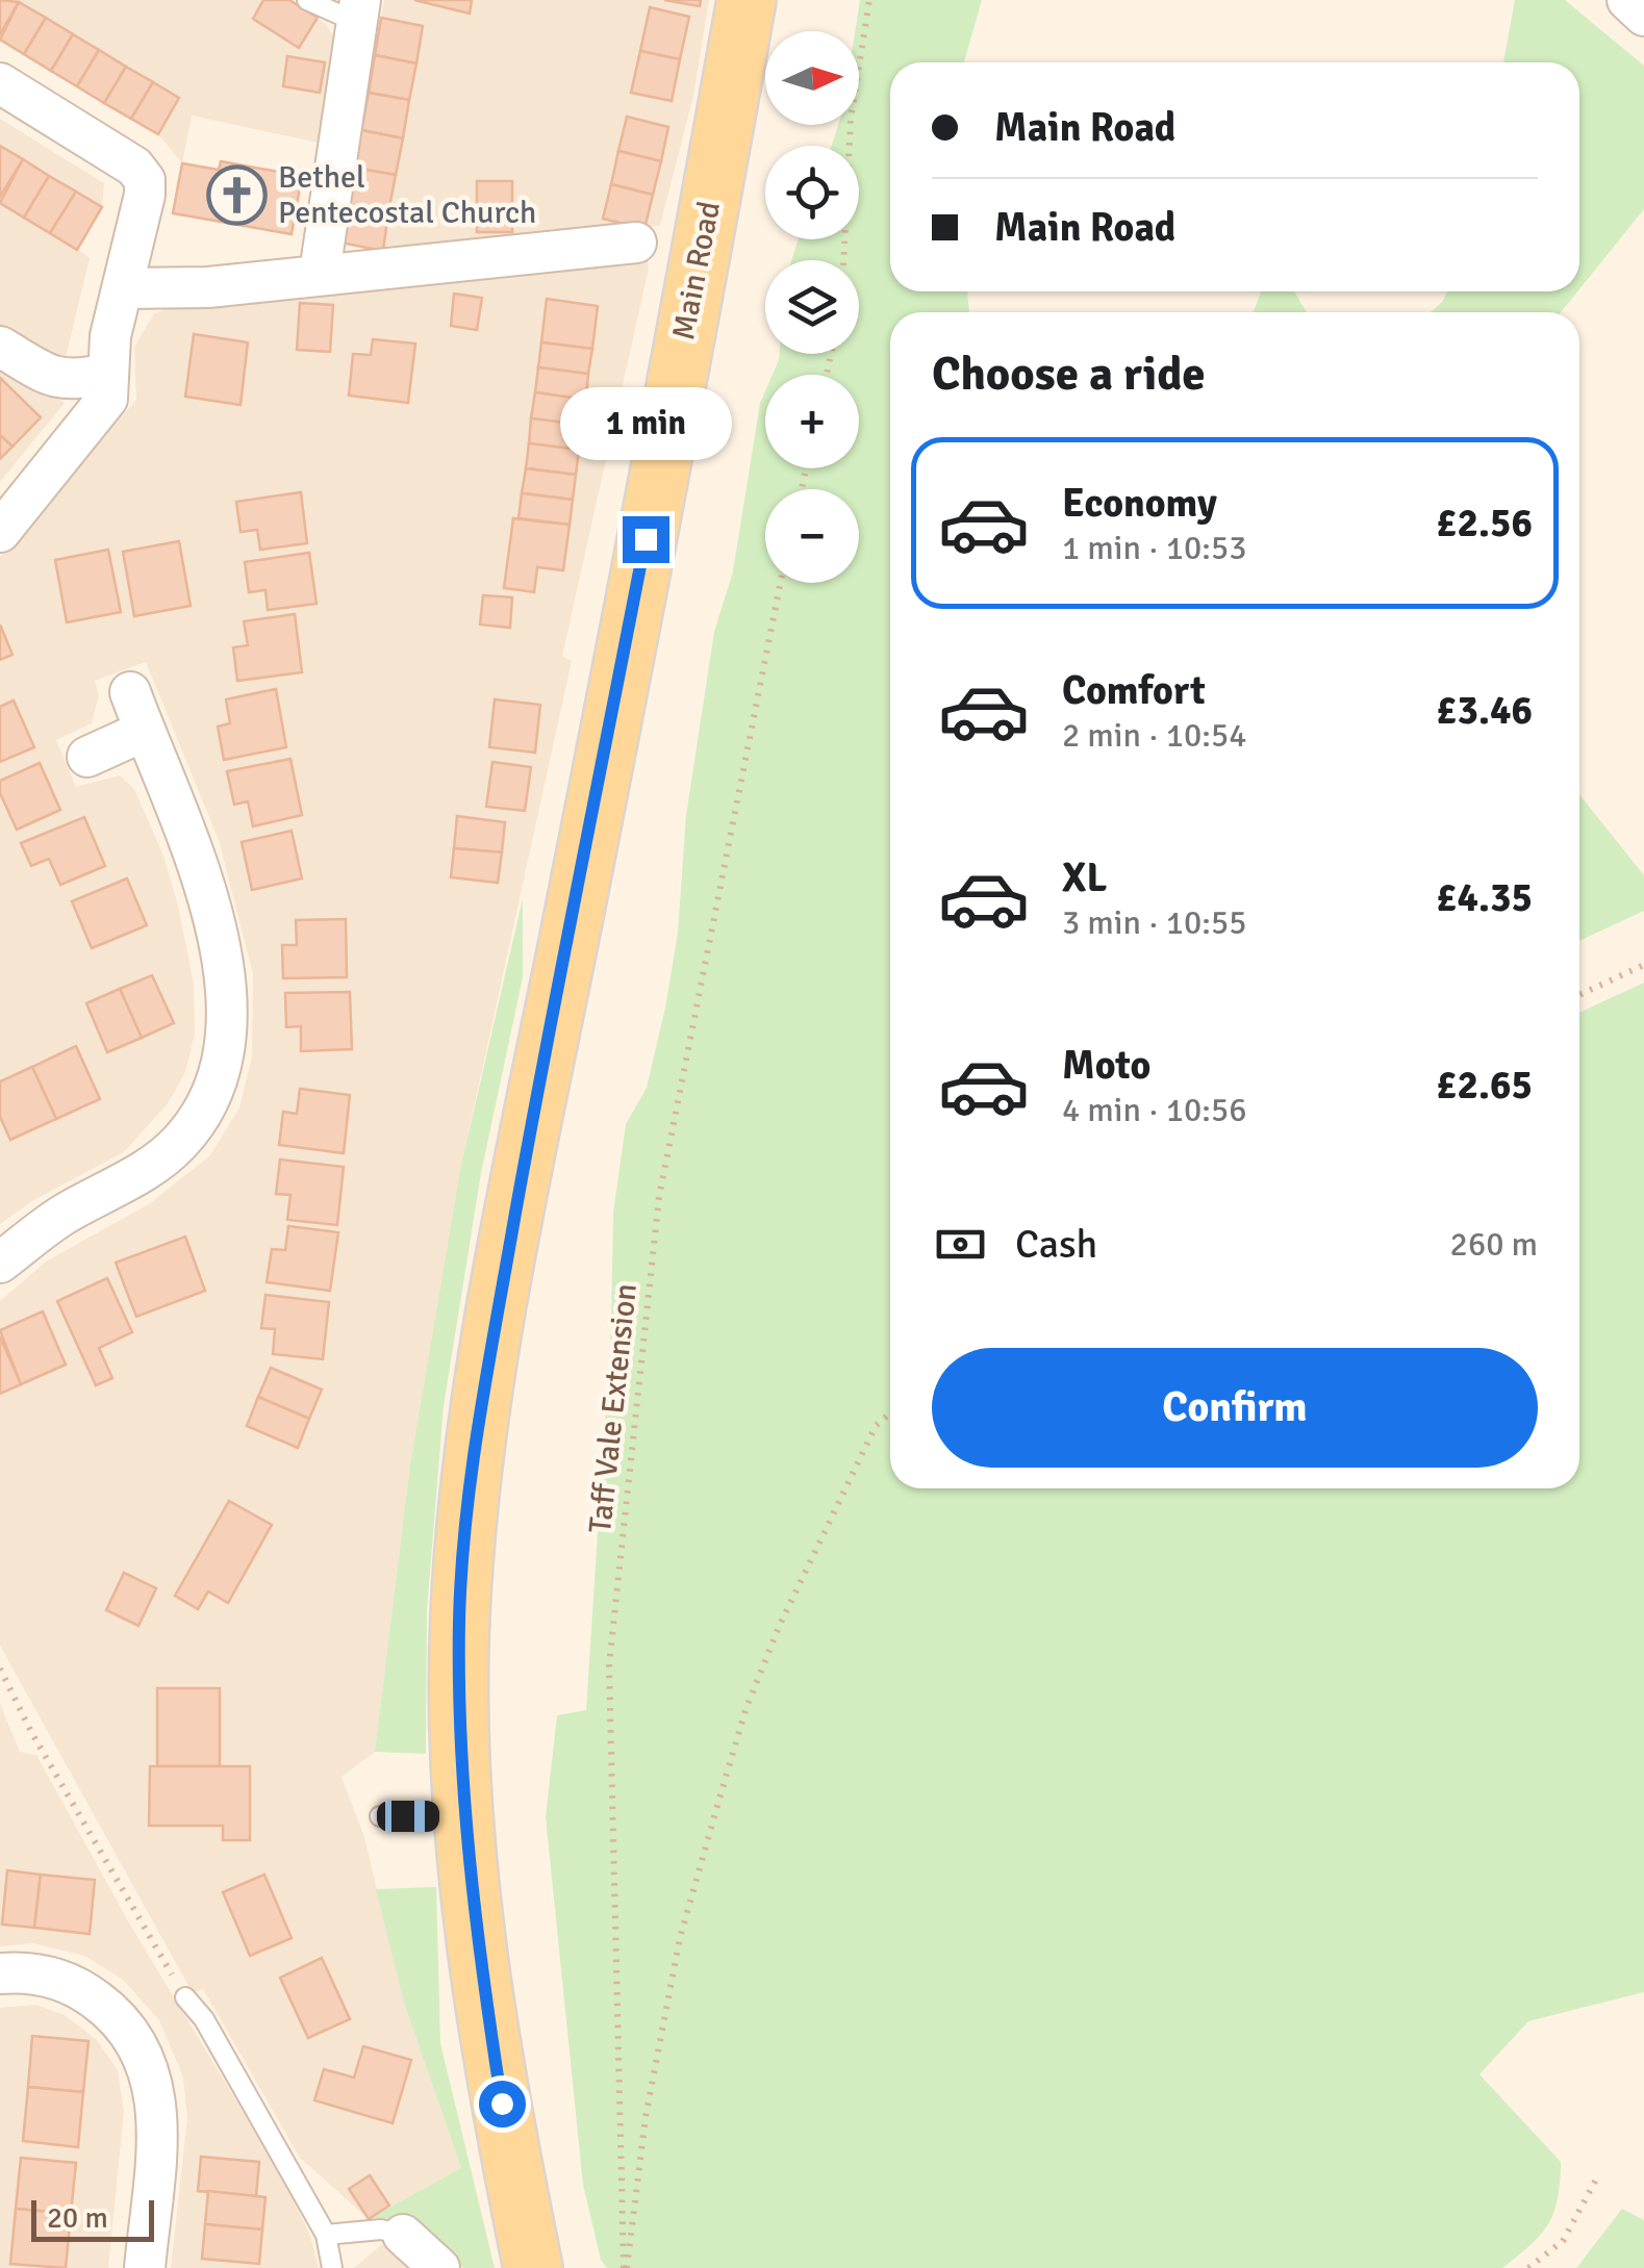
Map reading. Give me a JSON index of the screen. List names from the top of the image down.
{
  "streets": {
    "main road": ["Main Road"],
    "path": ["Taff Vale Extension"]
  },
  "places": {
    "church": ["Bethel Pentecostal Church"]
  },
  "scale_bar": "20 m",
  "north": "right",
  "page": {
    "map_buttons": ["+", "−"],
    "banner": ["Main Road", "Main Road"],
    "heading": "Choose a ride",
    "bubble": "1 min",
    "list": [
      {
        "name": "Economy",
        "note": "1 min · 10:53",
        "value": "£2.56"
      },
      {
        "name": "Comfort",
        "note": "2 min · 10:54",
        "value": "£3.46"
      },
      {
        "name": "XL",
        "note": "3 min · 10:55",
        "value": "£4.35"
      },
      {
        "name": "Moto",
        "note": "4 min · 10:56",
        "value": "£2.65"
      }
    ],
    "pay": ["Cash", "260 m"],
    "buttons": "Confirm",
    "scale": "20 m"
  }
}
